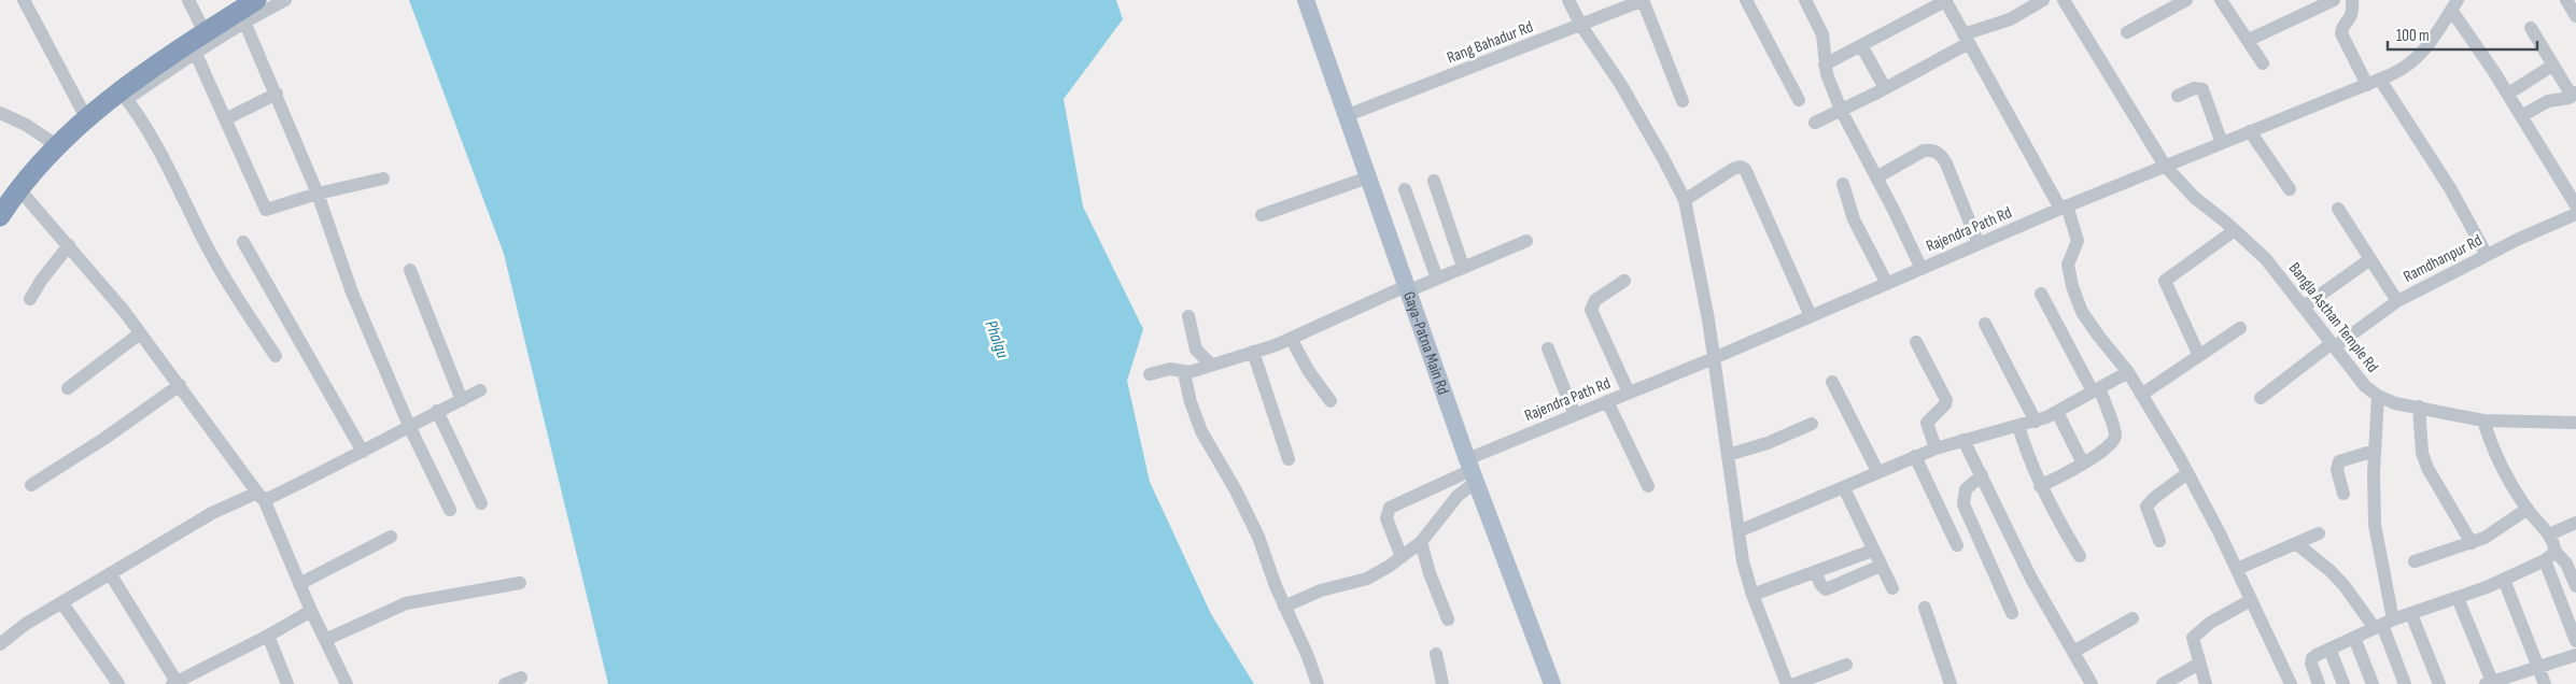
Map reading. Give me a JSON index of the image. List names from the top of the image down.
{
  "streets": {
    "main road": ["Gaya-Patna Main Rd"],
    "street": [
      "Rang Bahadur Rd",
      "Rajendra Path Rd",
      "Ramdhanpur Rd",
      "Bangla Asthan Temple Rd"
    ]
  },
  "crossings": [
    ["Rang Bahadur Rd", "Gaya-Patna Main Rd"],
    ["Rajendra Path Rd", "Bangla Asthan Temple Rd"],
    ["Rajendra Path Rd", "Gaya-Patna Main Rd"],
    ["Ramdhanpur Rd", "Bangla Asthan Temple Rd"]
  ],
  "water": ["Phalgu"],
  "scale_bar": "100 m"
}
